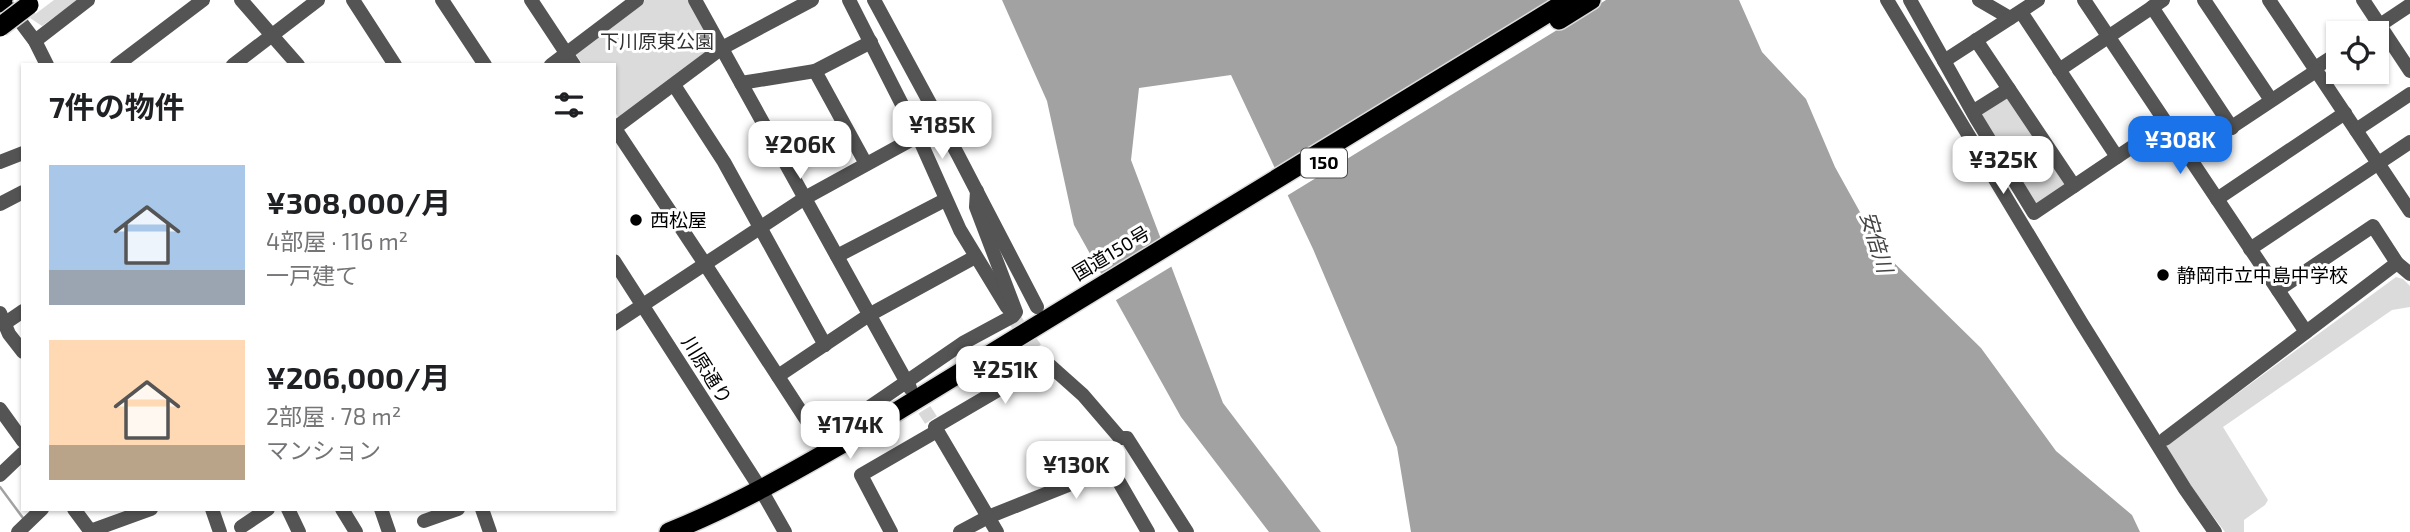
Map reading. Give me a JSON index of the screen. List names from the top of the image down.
{
  "streets": {
    "highway": ["150", "国道150号"],
    "street": ["川原通り"]
  },
  "crossings": [
    ["国道150号", "川原通り"]
  ],
  "water": ["安倍川"],
  "parks": ["下川原東公園"],
  "places": ["西松屋", "静岡市立中島中学校"],
  "page": {
    "heading": "7件の物件",
    "price": [
      "¥185K",
      "¥308K",
      "¥206K",
      "¥325K",
      "¥251K",
      "¥174K",
      "¥130K"
    ],
    "list": [
      {
        "name": "¥308,000/月",
        "note": "4部屋 · 116 m² · 一戸建て"
      },
      {
        "name": "¥206,000/月",
        "note": "2部屋 · 78 m² · マンション"
      }
    ]
  }
}
